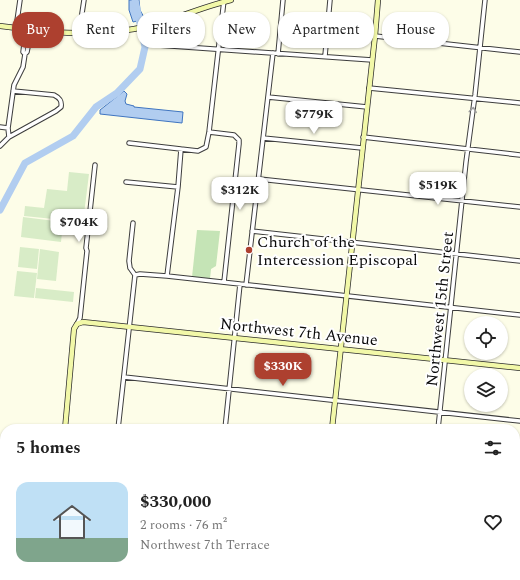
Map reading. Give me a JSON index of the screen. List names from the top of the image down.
{
  "streets": {
    "street": ["Northwest 15th Street", "Northwest 7th Avenue"]
  },
  "crossings": [
    ["Northwest 15th Street", "Northwest 7th Avenue"]
  ],
  "places": ["Church of the Intercession Episcopal"],
  "page": {
    "chip": [
      "Buy",
      "Rent",
      "Filters",
      "New",
      "Apartment",
      "House"
    ],
    "price": [
      "$779K",
      "$519K",
      "$312K",
      "$704K",
      "$330K"
    ],
    "heading": "5 homes",
    "list": [
      {
        "name": "$330,000",
        "note": "2 rooms · 76 m² · Northwest 7th Terrace"
      }
    ]
  }
}
